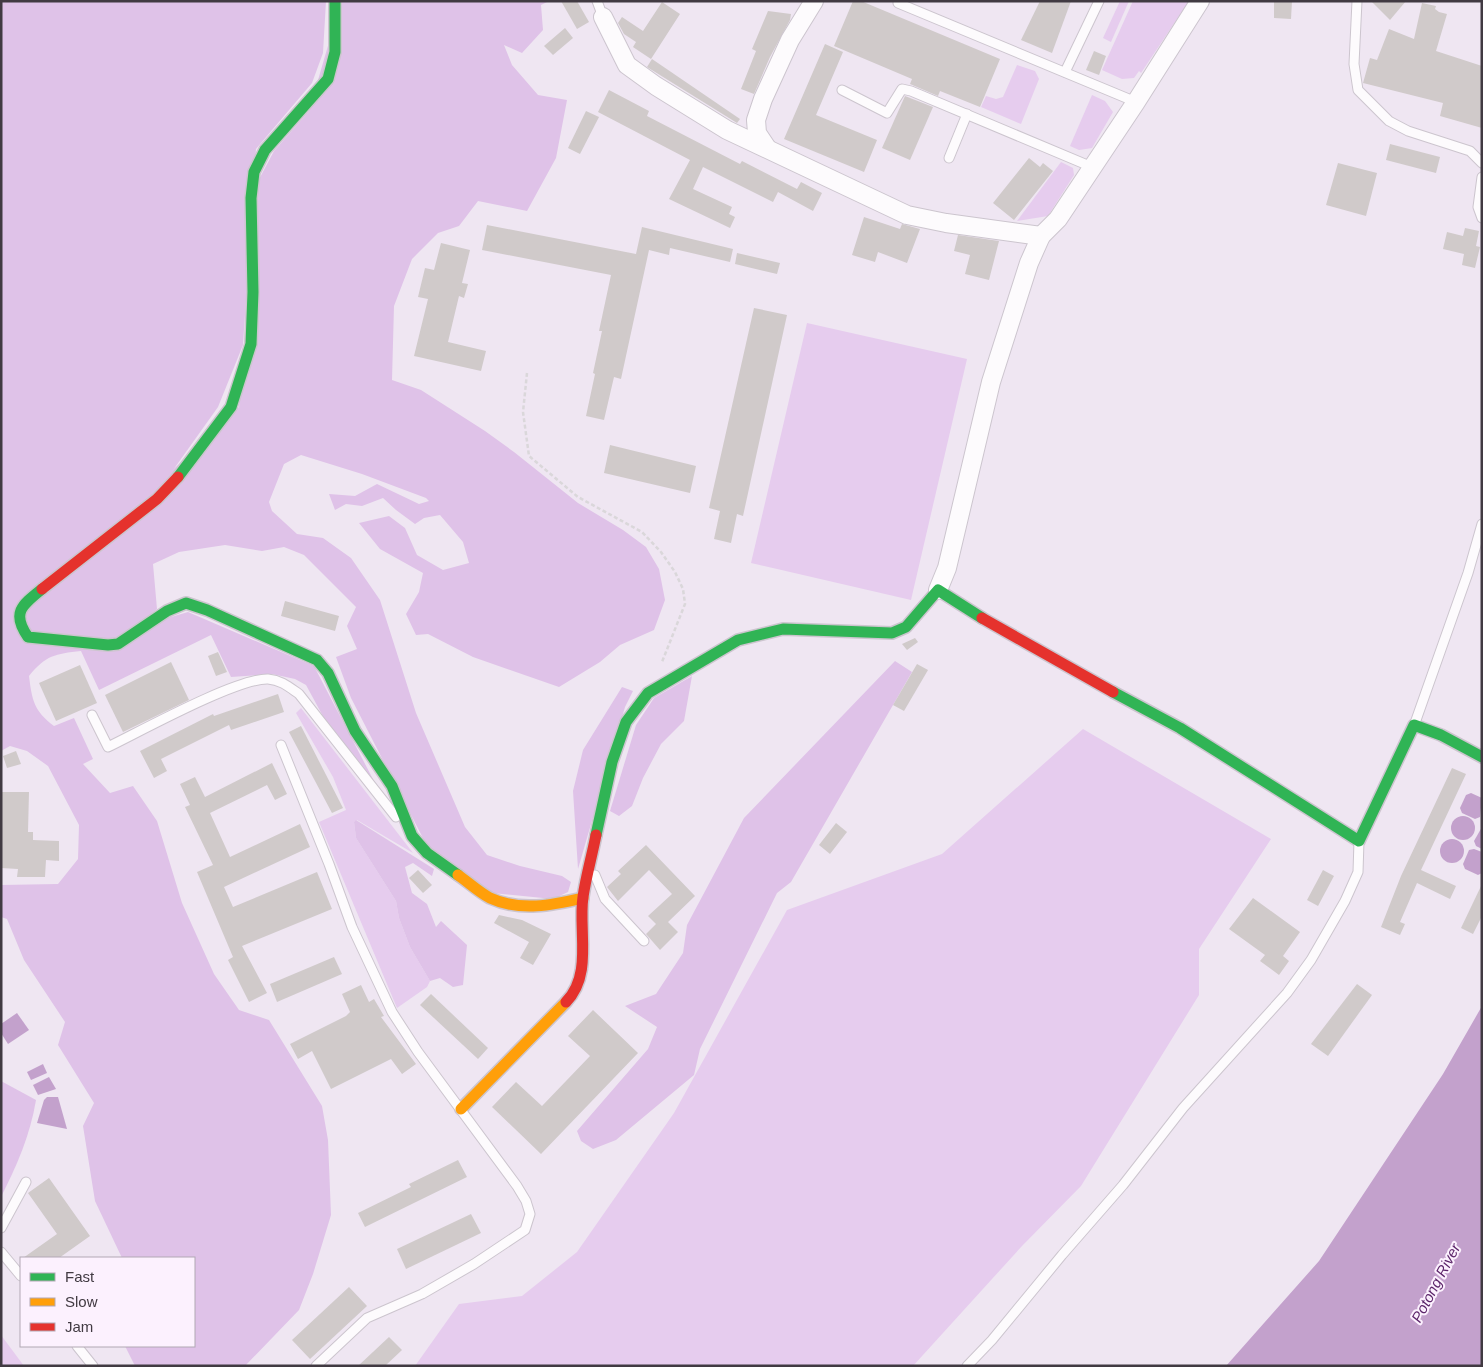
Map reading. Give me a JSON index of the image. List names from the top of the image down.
{
  "water": ["Potong River"],
  "legend": ["Fast", "Slow", "Jam"]
}
